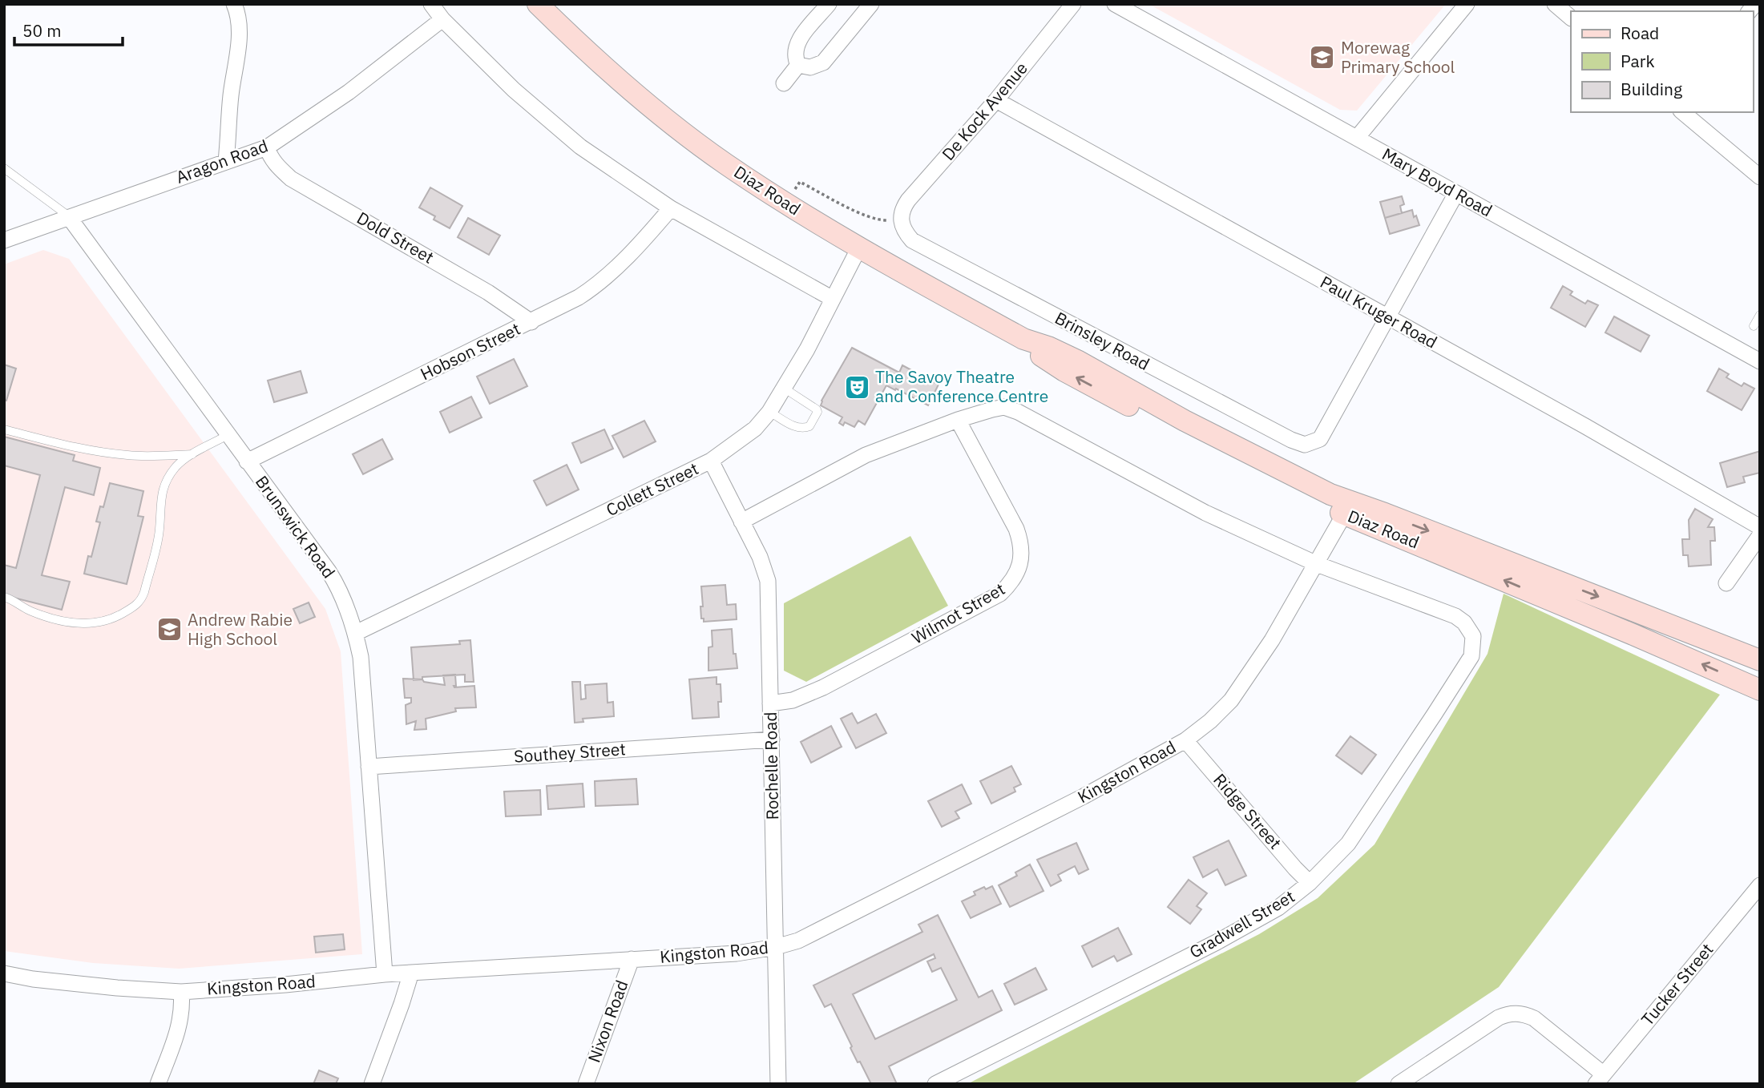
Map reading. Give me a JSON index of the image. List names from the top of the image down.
{
  "streets": {
    "street": [
      "De Kock Avenue",
      "Aragon Road",
      "Mary Boyd Road",
      "Diaz Road",
      "Dold Street",
      "Paul Kruger Road",
      "Brinsley Road",
      "Hobson Street",
      "Collett Street",
      "Brunswick Road",
      "Wilmot Street",
      "Southey Street",
      "Rochelle Road",
      "Kingston Road",
      "Ridge Street",
      "Gradwell Street",
      "Tucker Street",
      "Nixon Road"
    ]
  },
  "crossings": [
    ["De Kock Avenue", "Paul Kruger Road"],
    ["De Kock Avenue", "Brinsley Road"],
    ["Aragon Road", "Dold Street"],
    ["Aragon Road", "Brunswick Road"],
    ["Diaz Road", "Collett Street"],
    ["Diaz Road", "Kingston Road"],
    ["Dold Street", "Hobson Street"],
    ["Paul Kruger Road", "Brinsley Road"],
    ["Hobson Street", "Brunswick Road"],
    ["Collett Street", "Brunswick Road"],
    ["Collett Street", "Rochelle Road"],
    ["Brunswick Road", "Southey Street"],
    ["Brunswick Road", "Kingston Road"],
    ["Wilmot Street", "Rochelle Road"],
    ["Southey Street", "Rochelle Road"],
    ["Rochelle Road", "Kingston Road"],
    ["Kingston Road", "Ridge Street"],
    ["Kingston Road", "Gradwell Street"],
    ["Kingston Road", "Nixon Road"],
    ["Ridge Street", "Gradwell Street"]
  ],
  "places": {
    "school or university": ["Morewag Primary School", "Andrew Rabie High School"],
    "theatre": ["The Savoy Theatre and Conference Centre"]
  },
  "legend": ["Road", "Park", "Building"],
  "scale_bar": "50 m"
}
